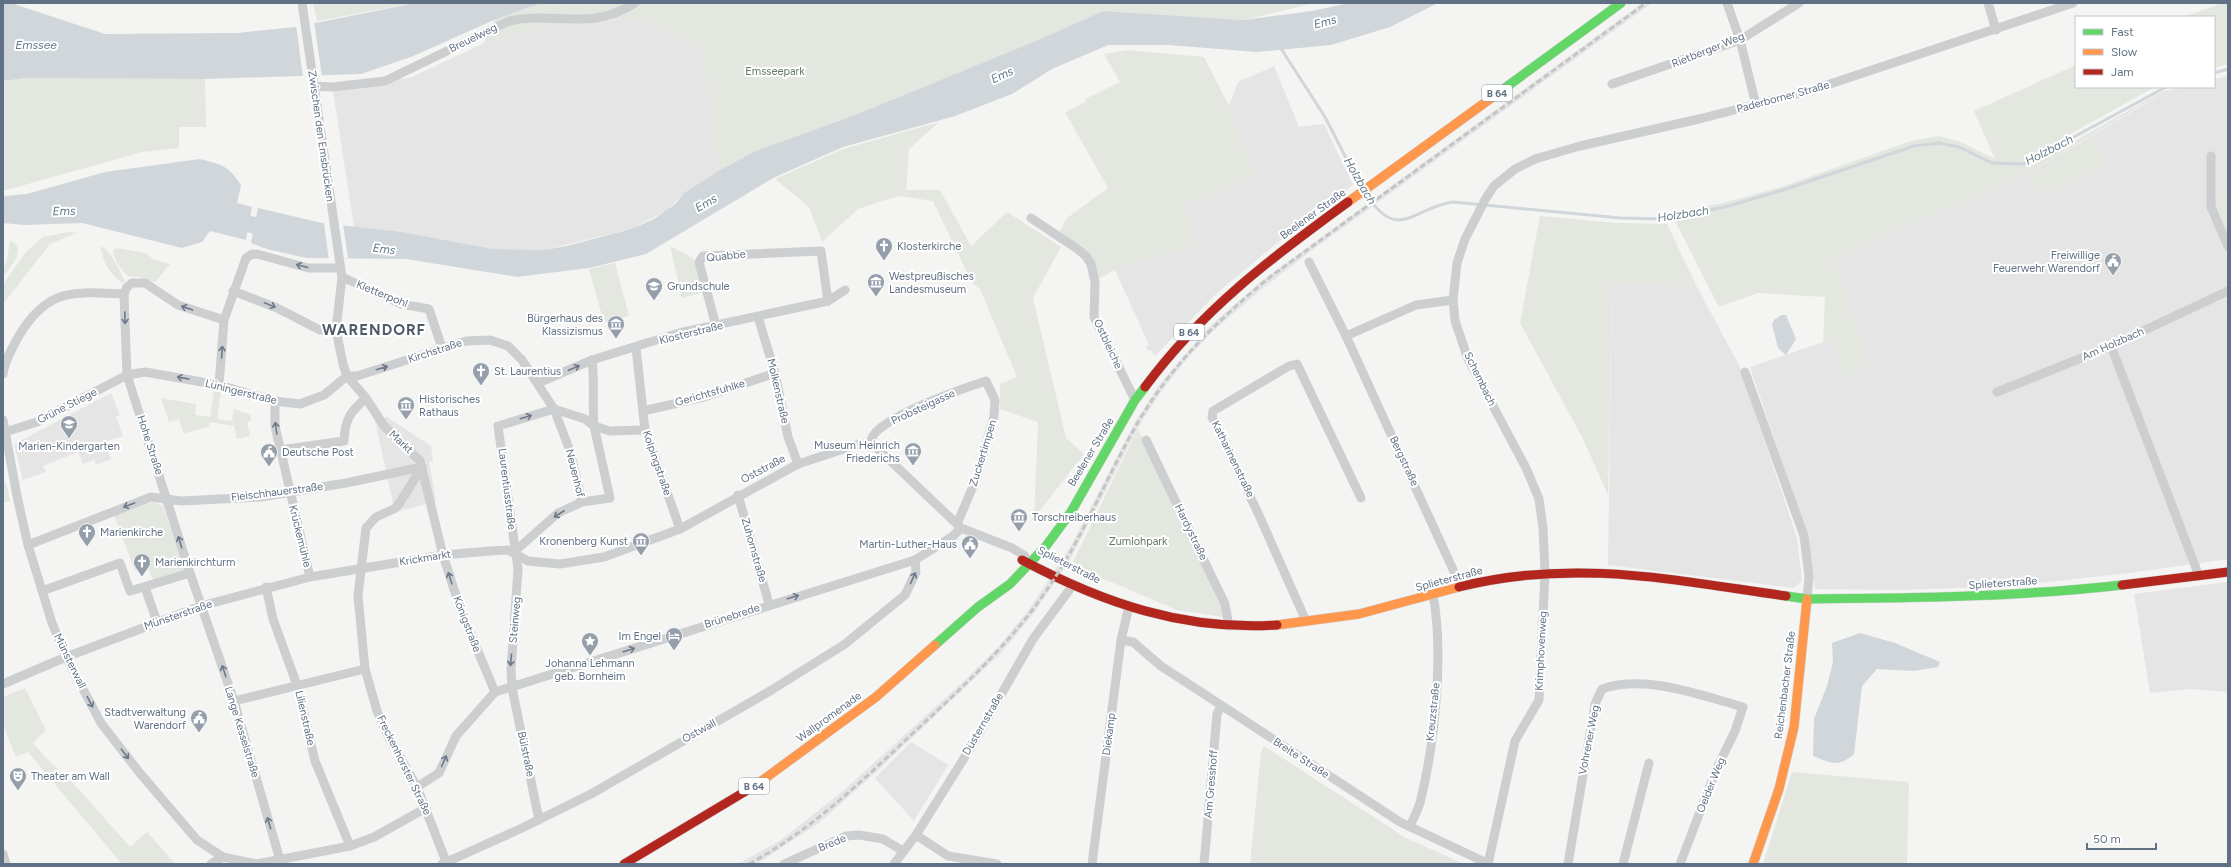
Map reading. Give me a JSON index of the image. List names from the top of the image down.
{
  "streets": {
    "street": [
      "Breuelweg",
      "Rietberger Weg",
      "B 64",
      "Paderborner Straße",
      "Zwischen den Emsbrücken",
      "Beelener Straße",
      "Quabbe",
      "Kletterpohl",
      "Klosterstraße",
      "Ostbleiche",
      "Am Holzbach",
      "Kirchstraße",
      "Schembach",
      "Molkenstraße",
      "Lüningerstraße",
      "Gerichtsfuhlke",
      "Grüne Stiege",
      "Probsteigasse",
      "Markt",
      "Hohe Straße",
      "Zuckertimpen",
      "Katharinenstraße",
      "Bergstraße",
      "Kolpingstraße",
      "Oststraße",
      "Neuenhof",
      "Laurentiusstraße",
      "Fleischhauerstraße",
      "Hardystraße",
      "Krückemühle",
      "Zuhornstraße",
      "Krickmarkt",
      "Splieterstraße",
      "Münsterstraße",
      "Brünebrede",
      "Steinweg",
      "Königstraße",
      "Krimphovenweg",
      "Münsterwall",
      "Reichenbacher Straße",
      "Kreuzstraße",
      "Wallpromenade",
      "Lilienstraße",
      "Düsternstraße",
      "Ostwall",
      "Lange Kesselstraße",
      "Diekamp",
      "Vohrener Weg",
      "Bülstraße",
      "Breite Straße",
      "Freckenhorster Straße",
      "Am Gresshoff",
      "Oelder Weg",
      "Brede"
    ]
  },
  "crossings": [
    ["Breuelweg", "Zwischen den Emsbrücken"],
    ["Paderborner Straße", "Schembach"],
    ["Zwischen den Emsbrücken", "Kletterpohl"],
    ["Zwischen den Emsbrücken", "Kirchstraße"],
    ["Zwischen den Emsbrücken", "Lüningerstraße"],
    ["Zwischen den Emsbrücken", "Markt"],
    ["Beelener Straße", "Ostbleiche"],
    ["Beelener Straße", "Splieterstraße"],
    ["Beelener Straße", "Wallpromenade"],
    ["Quabbe", "Klosterstraße"],
    ["Kletterpohl", "Kirchstraße"],
    ["Klosterstraße", "Kirchstraße"],
    ["Klosterstraße", "Molkenstraße"],
    ["Klosterstraße", "Kolpingstraße"],
    ["Kirchstraße", "Lüningerstraße"],
    ["Kirchstraße", "Markt"],
    ["Kirchstraße", "Neuenhof"],
    ["Kirchstraße", "Laurentiusstraße"],
    ["Schembach", "Splieterstraße"],
    ["Schembach", "Krimphovenweg"],
    ["Molkenstraße", "Gerichtsfuhlke"],
    ["Molkenstraße", "Oststraße"],
    ["Lüningerstraße", "Grüne Stiege"],
    ["Lüningerstraße", "Markt"],
    ["Lüningerstraße", "Hohe Straße"],
    ["Lüningerstraße", "Krückemühle"],
    ["Gerichtsfuhlke", "Kolpingstraße"],
    ["Grüne Stiege", "Hohe Straße"],
    ["Grüne Stiege", "Münsterwall"],
    ["Probsteigasse", "Zuckertimpen"],
    ["Probsteigasse", "Oststraße"],
    ["Markt", "Fleischhauerstraße"],
    ["Markt", "Königstraße"],
    ["Markt", "Freckenhorster Straße"],
    ["Hohe Straße", "Fleischhauerstraße"],
    ["Hohe Straße", "Münsterstraße"],
    ["Hohe Straße", "Lange Kesselstraße"],
    ["Zuckertimpen", "Brünebrede"],
    ["Katharinenstraße", "Splieterstraße"],
    ["Bergstraße", "Splieterstraße"],
    ["Kolpingstraße", "Oststraße"],
    ["Oststraße", "Neuenhof"],
    ["Oststraße", "Laurentiusstraße"],
    ["Oststraße", "Zuhornstraße"],
    ["Oststraße", "Krickmarkt"],
    ["Oststraße", "Steinweg"],
    ["Neuenhof", "Laurentiusstraße"],
    ["Neuenhof", "Krickmarkt"],
    ["Neuenhof", "Steinweg"],
    ["Laurentiusstraße", "Krickmarkt"],
    ["Laurentiusstraße", "Steinweg"],
    ["Fleischhauerstraße", "Krückemühle"],
    ["Fleischhauerstraße", "Münsterwall"],
    ["Hardystraße", "Splieterstraße"],
    ["Krückemühle", "Münsterstraße"],
    ["Zuhornstraße", "Brünebrede"],
    ["Krickmarkt", "Münsterstraße"],
    ["Krickmarkt", "Steinweg"],
    ["Krickmarkt", "Königstraße"],
    ["Krickmarkt", "Freckenhorster Straße"],
    ["Splieterstraße", "Krimphovenweg"],
    ["Splieterstraße", "Reichenbacher Straße"],
    ["Splieterstraße", "Kreuzstraße"],
    ["Splieterstraße", "Wallpromenade"],
    ["Splieterstraße", "Düsternstraße"],
    ["Splieterstraße", "Diekamp"],
    ["Münsterstraße", "Münsterwall"],
    ["Münsterstraße", "Lilienstraße"],
    ["Münsterstraße", "Lange Kesselstraße"],
    ["Münsterstraße", "Freckenhorster Straße"],
    ["Brünebrede", "Steinweg"],
    ["Brünebrede", "Königstraße"],
    ["Brünebrede", "Ostwall"],
    ["Brünebrede", "Bülstraße"],
    ["Steinweg", "Bülstraße"],
    ["Krimphovenweg", "Breite Straße"],
    ["Kreuzstraße", "Breite Straße"],
    ["Düsternstraße", "Brede"],
    ["Ostwall", "Bülstraße"],
    ["Ostwall", "Freckenhorster Straße"],
    ["Diekamp", "Breite Straße"],
    ["Vohrener Weg", "Oelder Weg"],
    ["Breite Straße", "Am Gresshoff"]
  ],
  "one_way": [
    "Kirchstraße",
    "Lüningerstraße",
    "Neuenhof",
    "Laurentiusstraße",
    "Fleischhauerstraße",
    "Brünebrede",
    "Steinweg",
    "Königstraße",
    "Münsterwall",
    "Ostwall",
    "Lange Kesselstraße"
  ],
  "districts": ["WARENDORF"],
  "water": ["Ems", "Emssee", "Holzbach"],
  "parks": ["Emsseepark", "Zumlohpark"],
  "places": {
    "church": [
      "Klosterkirche",
      "St. Laurentius",
      "Marienkirche",
      "Marienkirchturm"
    ],
    "public building": [
      "Freiwillige Feuerwehr Warendorf",
      "Deutsche Post",
      "Martin-Luther-Haus",
      "Stadtverwaltung Warendorf"
    ],
    "museum": [
      "Westpreußisches Landesmuseum",
      "Bürgerhaus des Klassizismus",
      "Historisches Rathaus",
      "Museum Heinrich Friederichs",
      "Torschreiberhaus",
      "Kronenberg Kunst"
    ],
    "school or university": ["Grundschule", "Marien-Kindergarten"],
    "hotel": ["Im Engel"],
    "place": ["Johanna Lehmann geb. Bornheim"],
    "theatre": ["Theater am Wall"]
  },
  "legend": ["Fast", "Slow", "Jam"],
  "scale_bar": "50 m"
}
